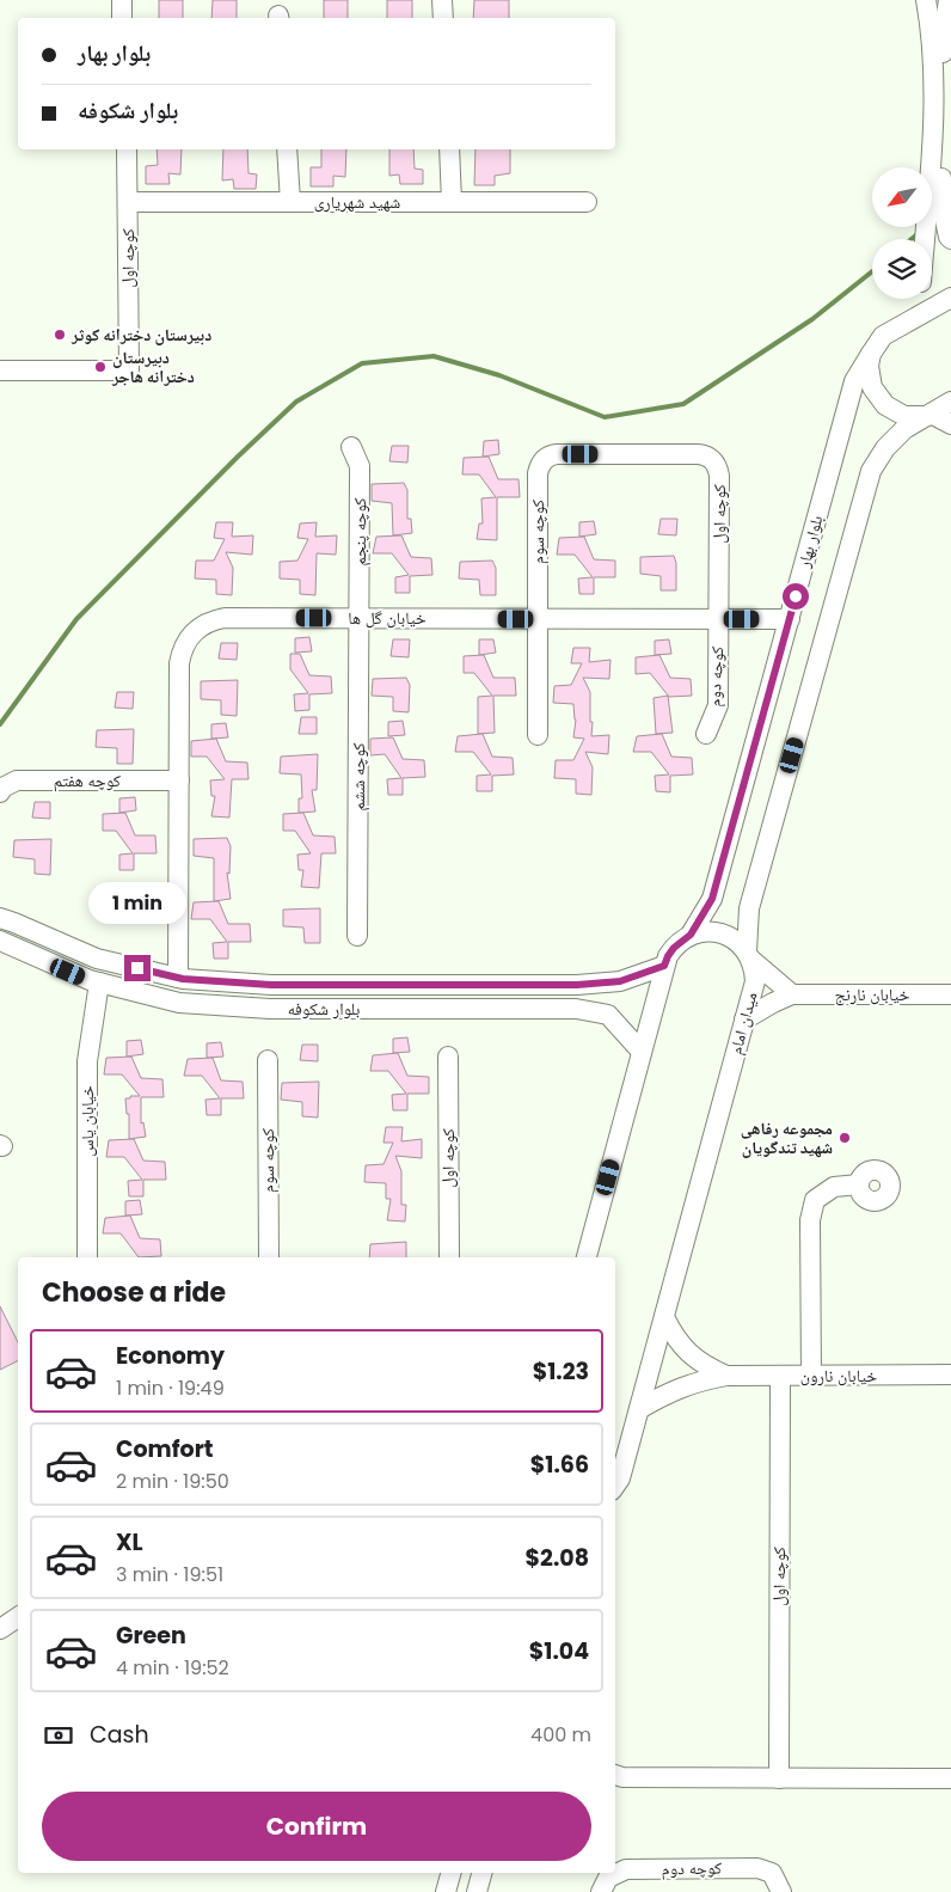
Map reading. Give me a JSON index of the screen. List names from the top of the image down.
{
  "streets": {
    "street": [
      "شهید شهریاری",
      "کوچه اول",
      "کوچه پنجم",
      "کوچه سوم",
      "بلوار بهار",
      "خیابان گل ها",
      "کوچه دوم",
      "کوچه ششم",
      "کوچه هفتم",
      "خیابان نارنج",
      "بلوار شکوفه",
      "میدان امام",
      "خیابان یاس",
      "خیابان نارون"
    ]
  },
  "crossings": [
    ["شهید شهریاری", "کوچه اول"],
    ["کوچه اول", "کوچه سوم"],
    ["کوچه اول", "خیابان گل ها"],
    ["کوچه اول", "کوچه دوم"],
    ["کوچه اول", "خیابان نارون"],
    ["کوچه پنجم", "خیابان گل ها"],
    ["کوچه پنجم", "کوچه ششم"],
    ["کوچه سوم", "خیابان گل ها"],
    ["بلوار بهار", "خیابان گل ها"],
    ["خیابان گل ها", "کوچه دوم"],
    ["خیابان گل ها", "کوچه ششم"],
    ["خیابان گل ها", "کوچه هفتم"],
    ["خیابان گل ها", "بلوار شکوفه"],
    ["بلوار شکوفه", "خیابان یاس"],
    ["میدان امام", "خیابان نارون"]
  ],
  "places": ["دبیرستان دخترانه کوثر", "دبیرستان دخترانه هاجر", "مجموعه رفاهی شهید تندگویان"],
  "north": "bottom left",
  "page": {
    "banner": ["بلوار بهار", "بلوار شکوفه"],
    "bubble": "1 min",
    "heading": "Choose a ride",
    "list": [
      {
        "name": "Economy",
        "note": "1 min · 19:49",
        "value": "$1.23"
      },
      {
        "name": "Comfort",
        "note": "2 min · 19:50",
        "value": "$1.66"
      },
      {
        "name": "XL",
        "note": "3 min · 19:51",
        "value": "$2.08"
      },
      {
        "name": "Green",
        "note": "4 min · 19:52",
        "value": "$1.04"
      }
    ],
    "pay": ["Cash", "400 m"],
    "buttons": "Confirm"
  }
}
